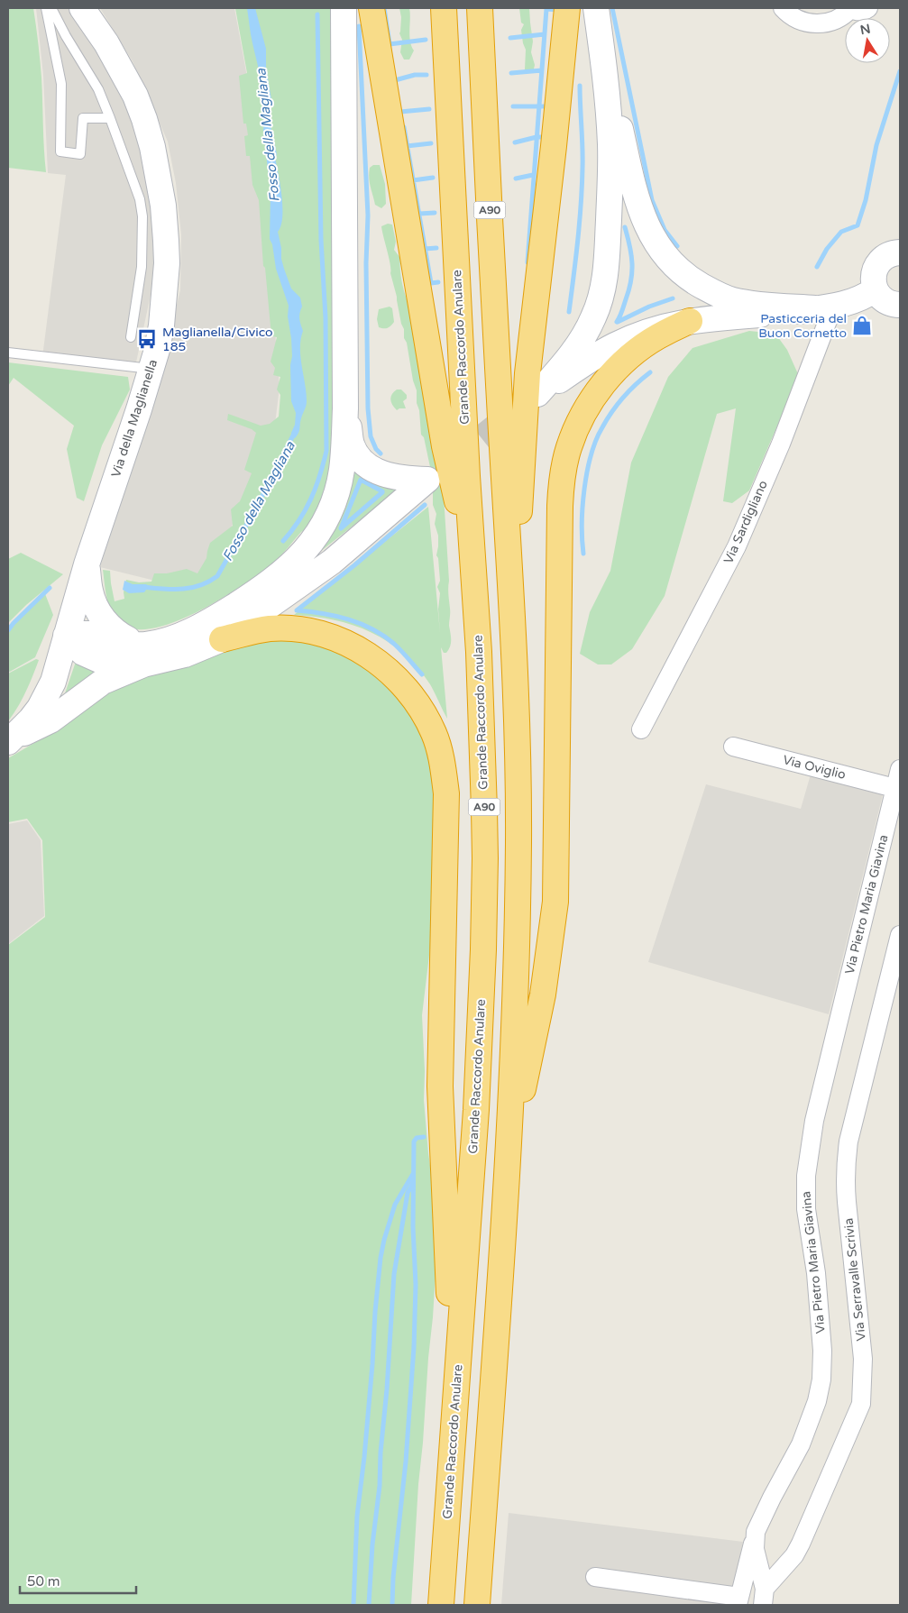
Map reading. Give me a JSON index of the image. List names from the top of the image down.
{
  "streets": {
    "highway": ["A90", "Grande Raccordo Anulare"],
    "main road": ["Via della Maglianella"],
    "street": [
      "Via Sardigliano",
      "Via Oviglio",
      "Via Pietro Maria Giavina",
      "Via Serravalle Scrivia"
    ]
  },
  "crossings": [
    ["Via Oviglio", "Via Pietro Maria Giavina"]
  ],
  "water": ["Fosso della Magliana"],
  "places": {
    "shop": ["Pasticceria del Buon Cornetto"],
    "bus stop": ["Maglianella/Civico 185"]
  },
  "scale_bar": "50 m",
  "north": "top"
}
